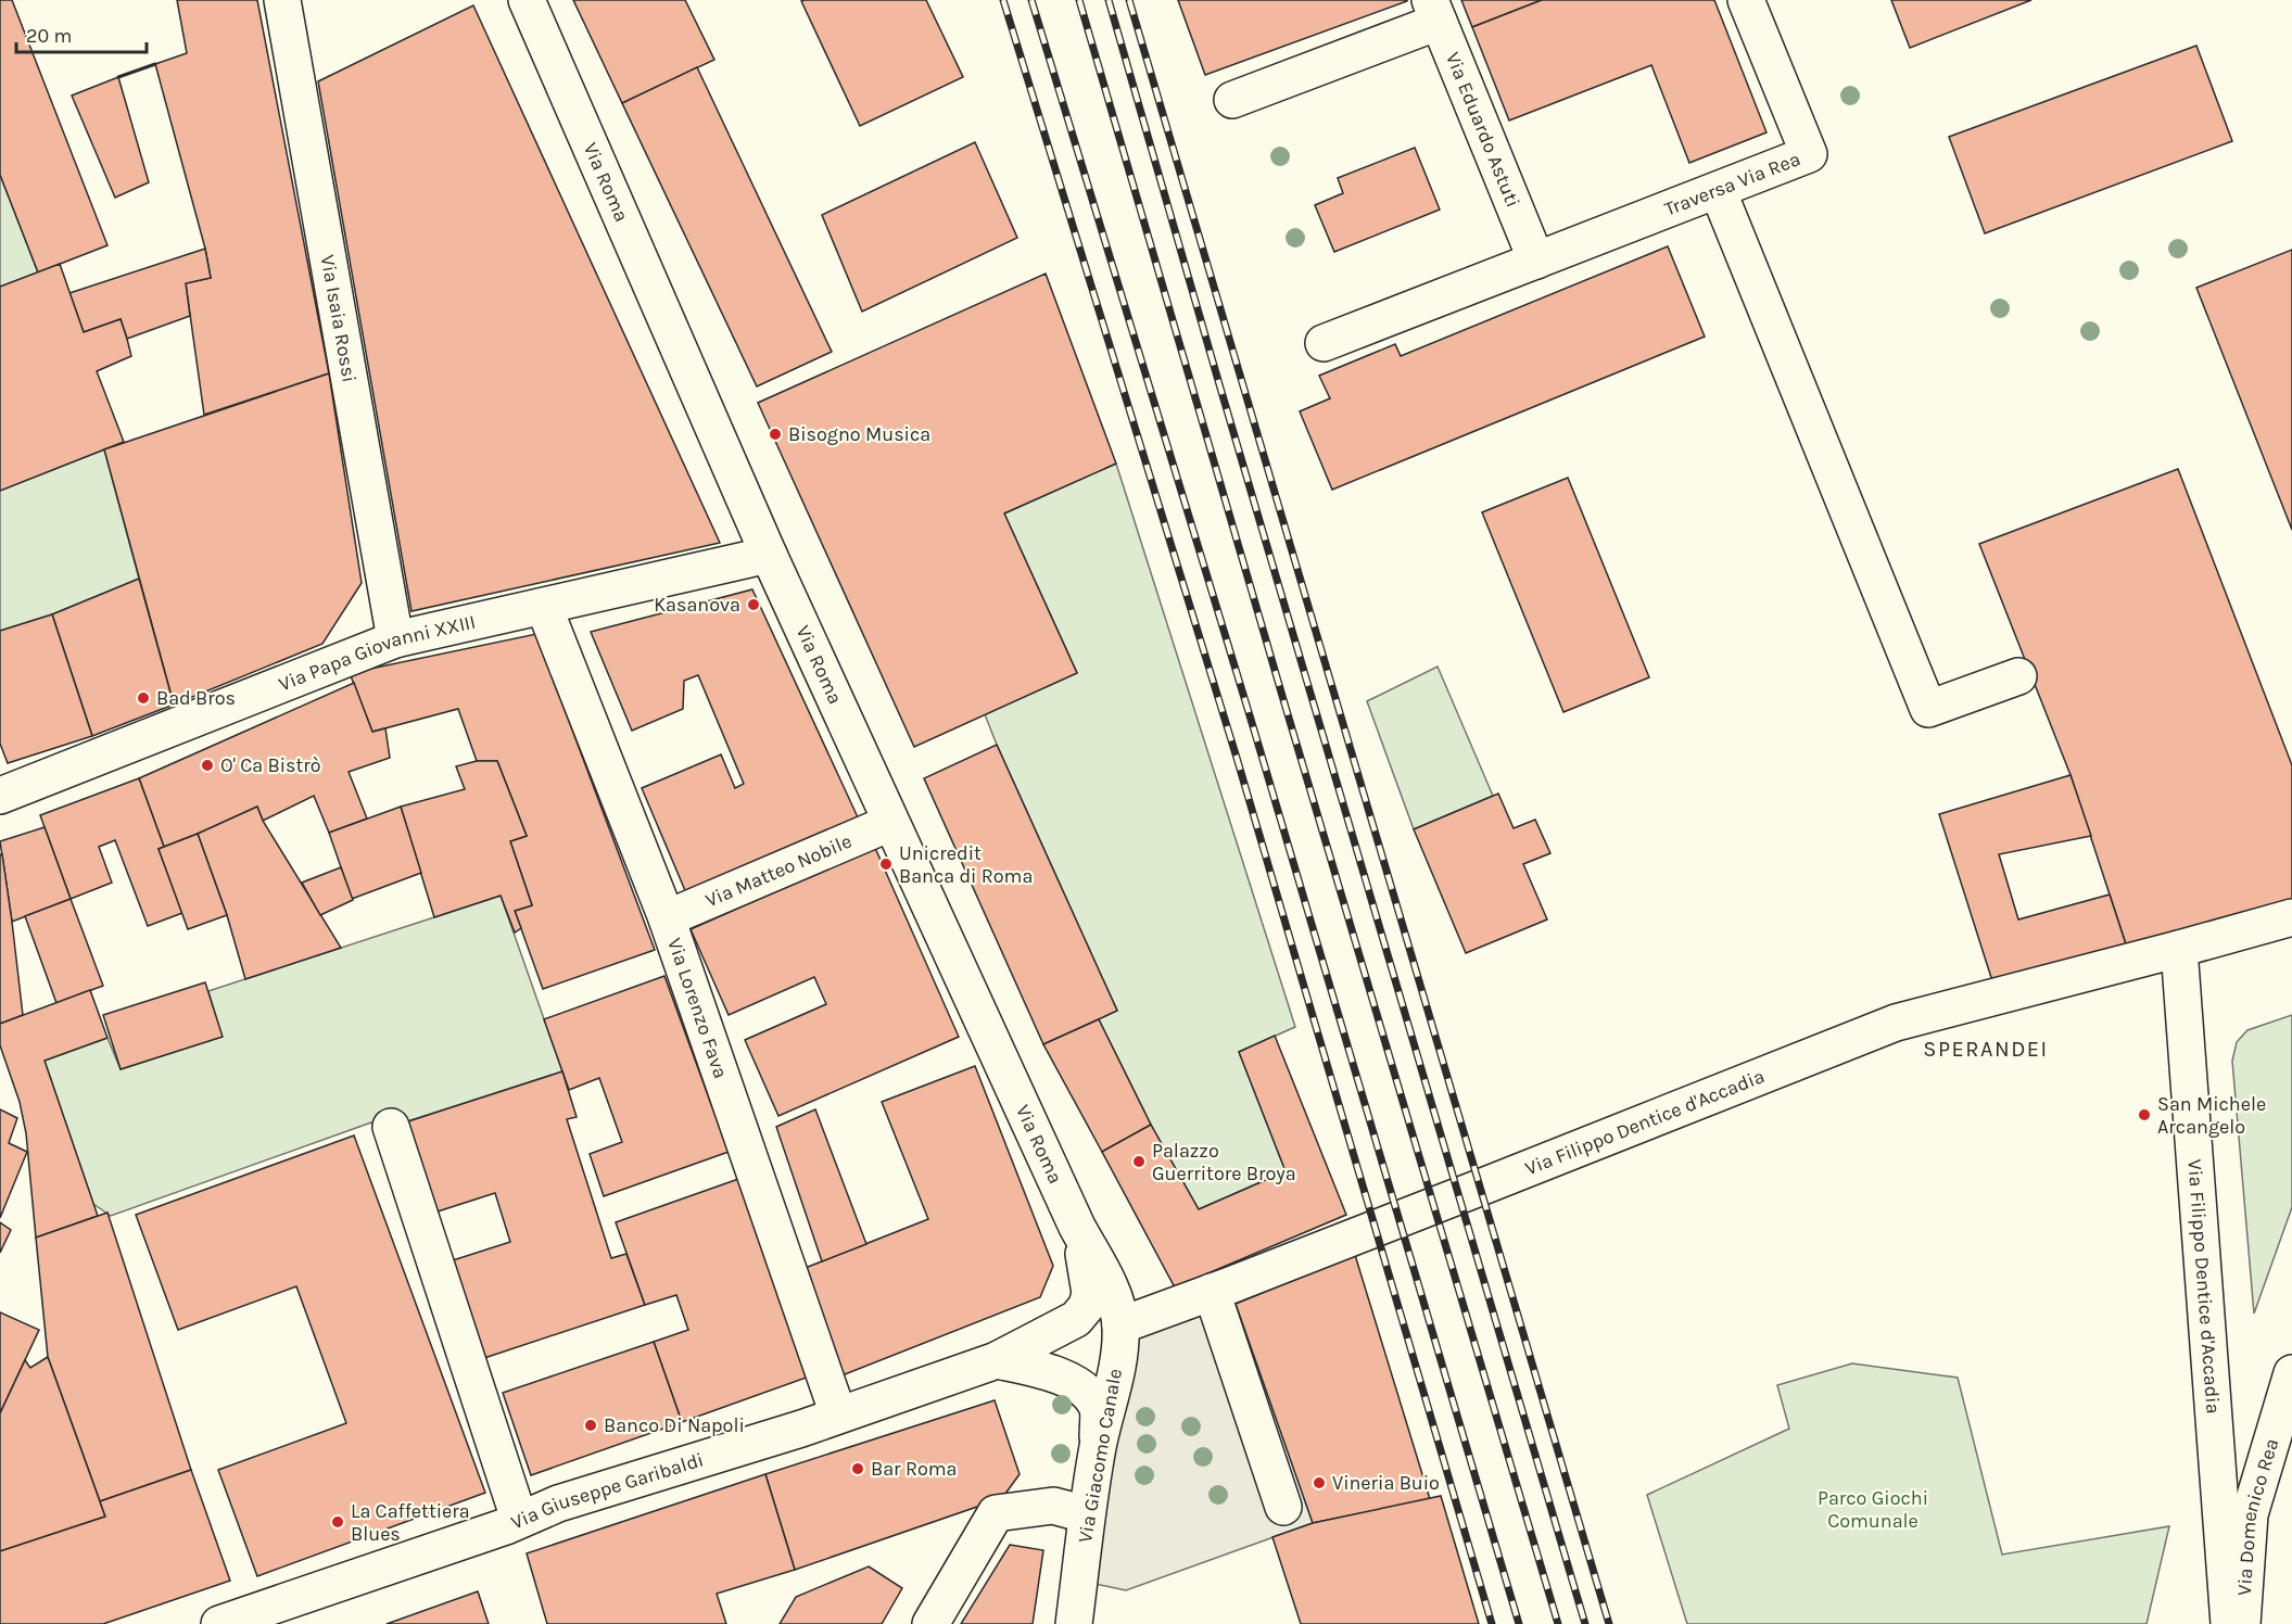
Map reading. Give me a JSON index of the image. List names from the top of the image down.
{
  "streets": {
    "street": [
      "Via Eduardo Astuti",
      "Via Roma",
      "Traversa Via Rea",
      "Via Isaia Rossi",
      "Via Papa Giovanni XXIII",
      "Via Matteo Nobile",
      "Via Lorenzo Fava",
      "Via Filippo Dentice d'Accadia",
      "Via Giacomo Canale",
      "Via Giuseppe Garibaldi",
      "Via Domenico Rea"
    ]
  },
  "crossings": [
    ["Via Eduardo Astuti", "Traversa Via Rea"],
    ["Via Roma", "Via Papa Giovanni XXIII"],
    ["Via Roma", "Via Matteo Nobile"],
    ["Via Roma", "Via Filippo Dentice d'Accadia"],
    ["Via Roma", "Via Giacomo Canale"],
    ["Via Roma", "Via Giuseppe Garibaldi"],
    ["Via Isaia Rossi", "Via Papa Giovanni XXIII"],
    ["Via Papa Giovanni XXIII", "Via Lorenzo Fava"],
    ["Via Matteo Nobile", "Via Lorenzo Fava"],
    ["Via Lorenzo Fava", "Via Giuseppe Garibaldi"],
    ["Via Filippo Dentice d'Accadia", "Via Giacomo Canale"]
  ],
  "districts": ["SPERANDEI"],
  "parks": ["Parco Giochi Comunale"],
  "places": [
    "Bisogno Musica",
    "Kasanova",
    "Bad Bros",
    "O' Ca Bistrò",
    "Unicredit Banca di Roma",
    "San Michele Arcangelo",
    "Palazzo Guerritore Broya",
    "Banco Di Napoli",
    "Bar Roma",
    "Vineria Buio",
    "La Caffettiera Blues"
  ],
  "scale_bar": "20 m"
}
